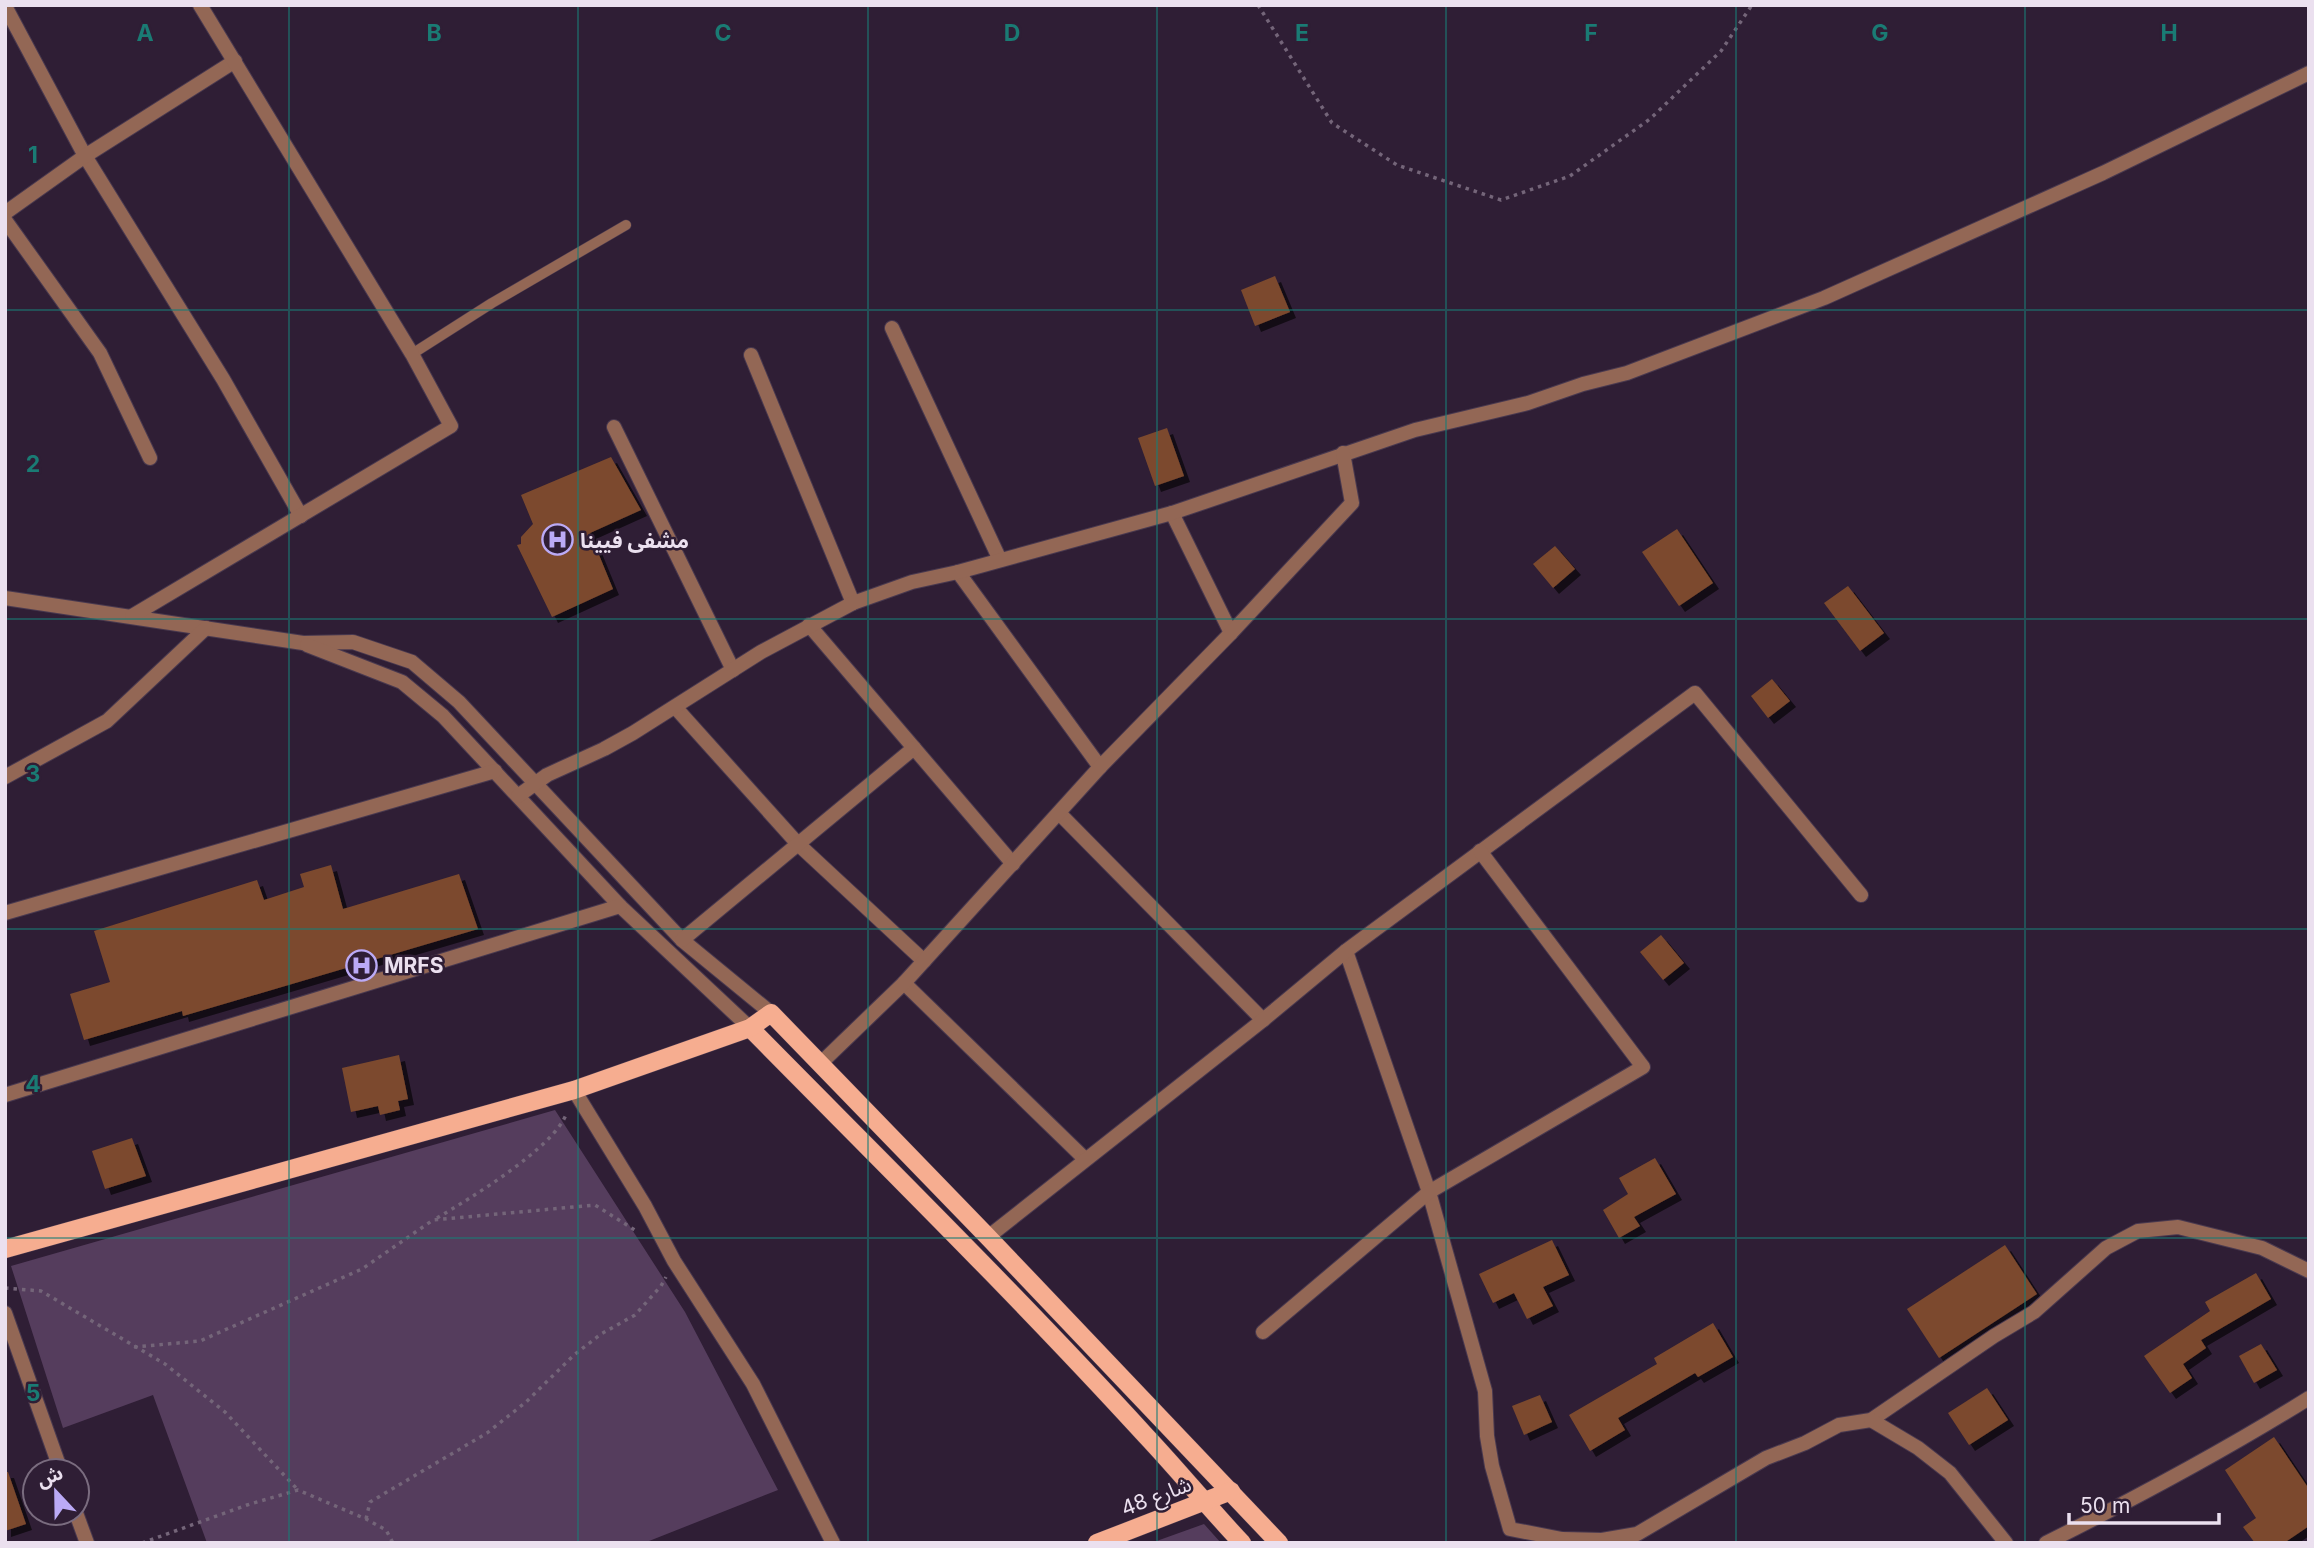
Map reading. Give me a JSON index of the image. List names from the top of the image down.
{
  "streets": {
    "main road": ["48 شارع"]
  },
  "places": {
    "hospital": ["مشفى فيينا", "MRFS"]
  },
  "scale_bar": "50 m",
  "north": "top",
  "grid": {
    "columns": [
      "A",
      "B",
      "C",
      "D",
      "E",
      "F",
      "G",
      "H"
    ],
    "rows": [
      "1",
      "2",
      "3",
      "4",
      "5"
    ]
  }
}
